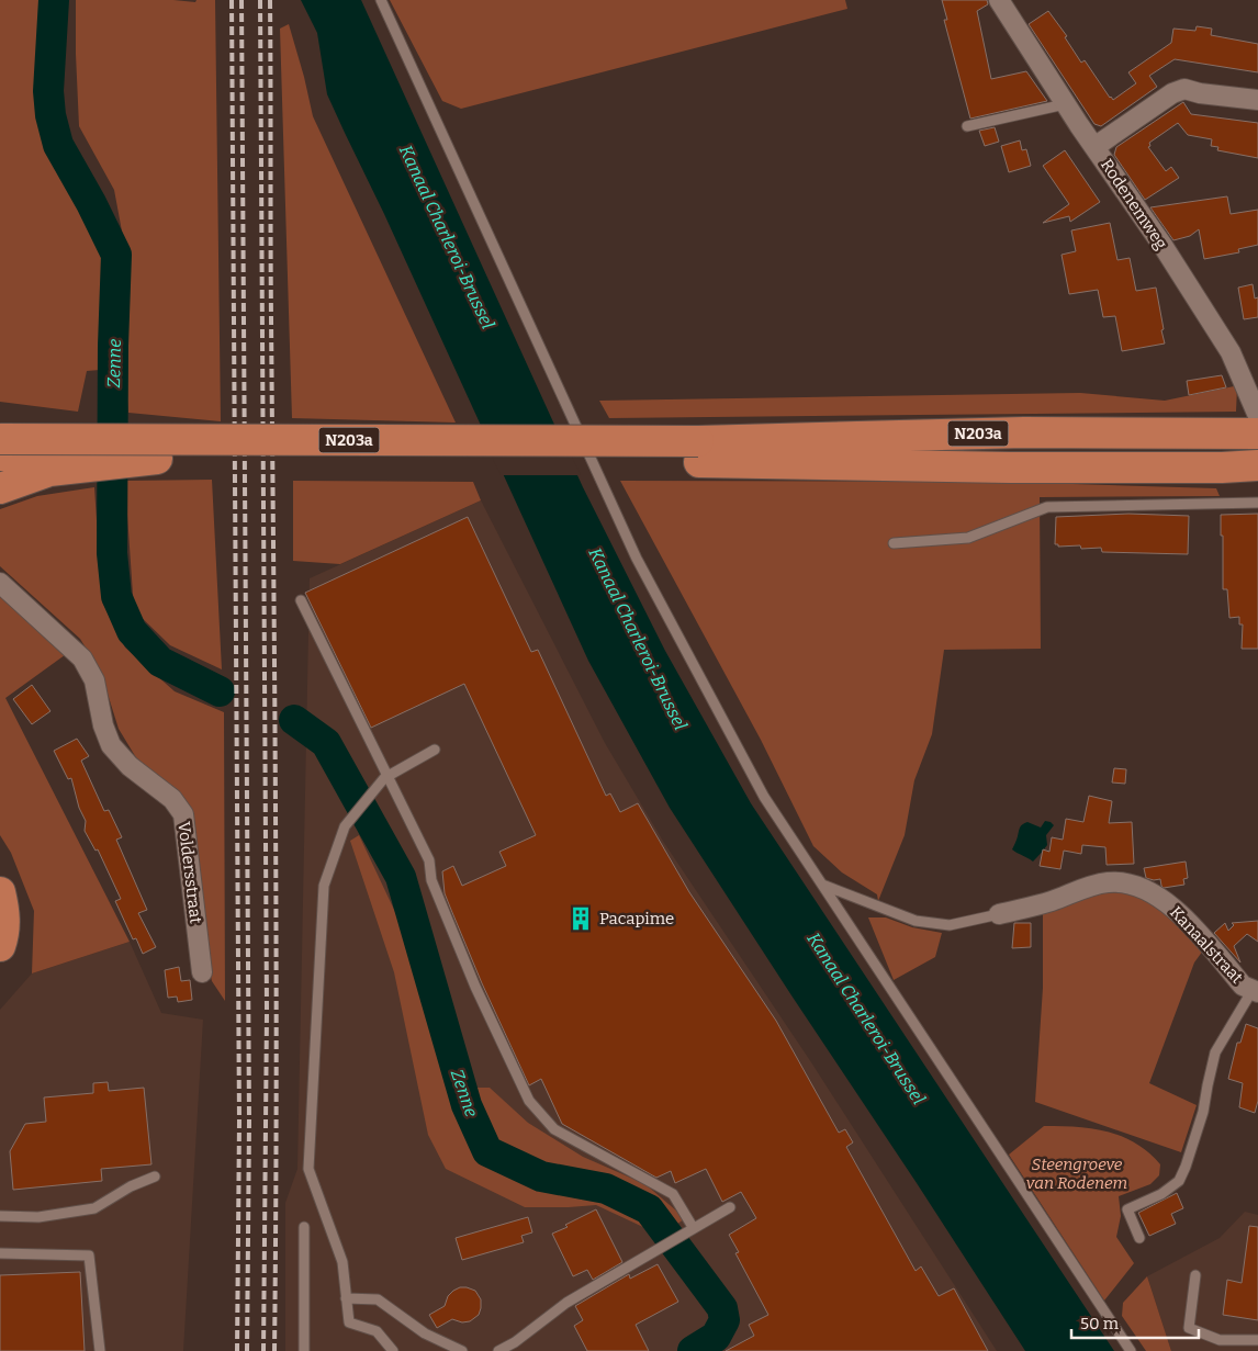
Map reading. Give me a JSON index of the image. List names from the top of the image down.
{
  "streets": {
    "highway": ["N203a"],
    "street": ["Rodenemweg", "Voldersstraat", "Kanaalstraat"]
  },
  "water": ["Kanaal Charleroi-Brussel", "Zenne"],
  "parks": ["Steengroeve van Rodenem"],
  "places": {
    "building": ["Pacapime"]
  },
  "scale_bar": "50 m"
}
